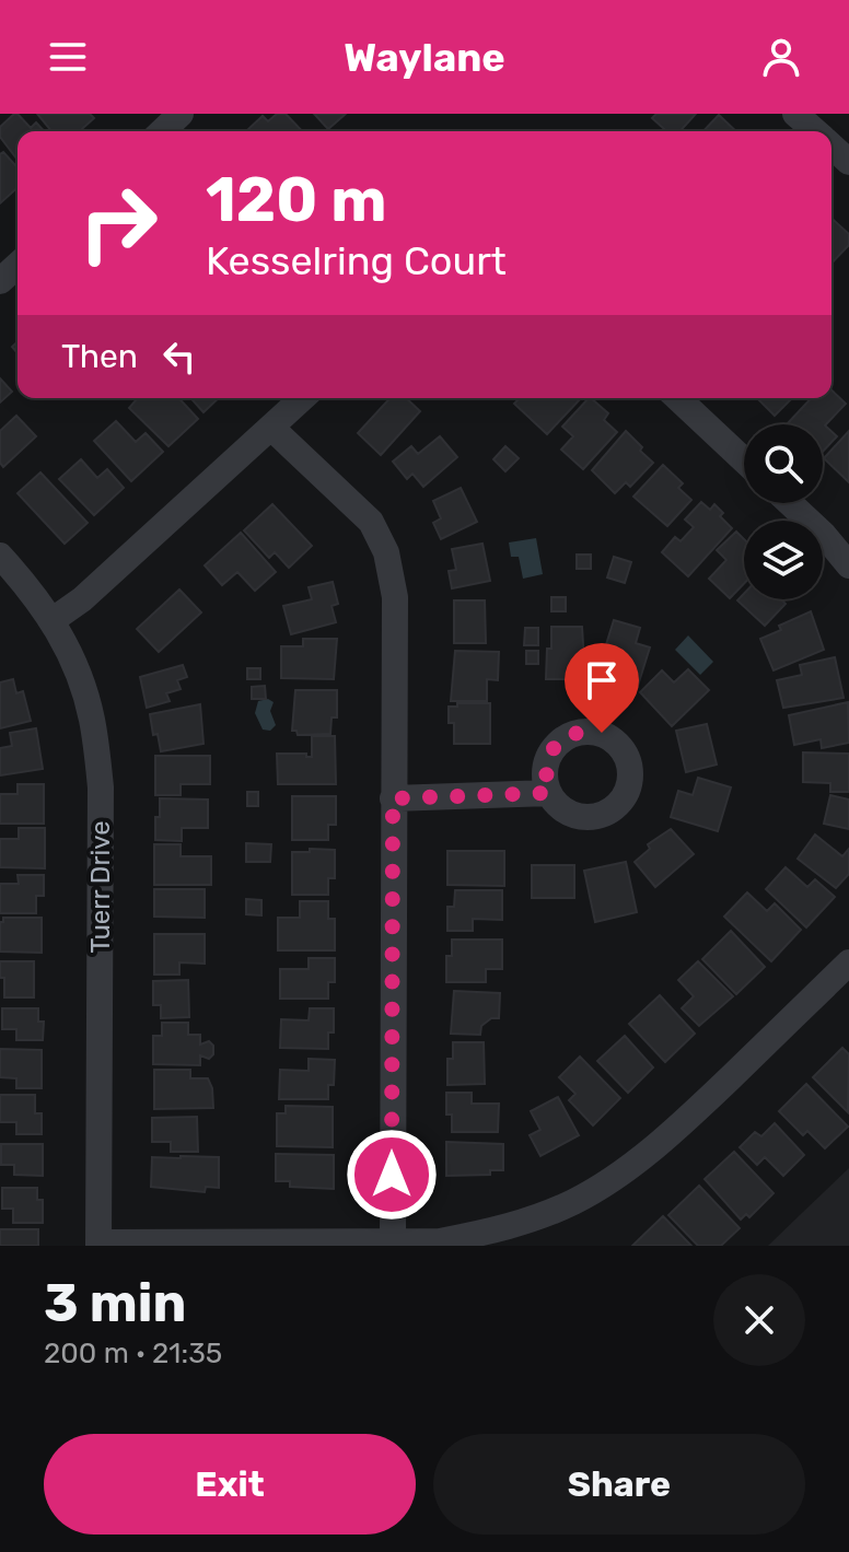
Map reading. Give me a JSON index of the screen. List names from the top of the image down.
{
  "streets": {
    "street": ["Tuerr Drive"]
  },
  "page": {
    "header": "Waylane",
    "turn": ["120 m", "Kesselring Court"],
    "then": "Then",
    "heading": ["3 min", "200 m · 21:35"],
    "buttons": ["Exit", "Share"]
  }
}
